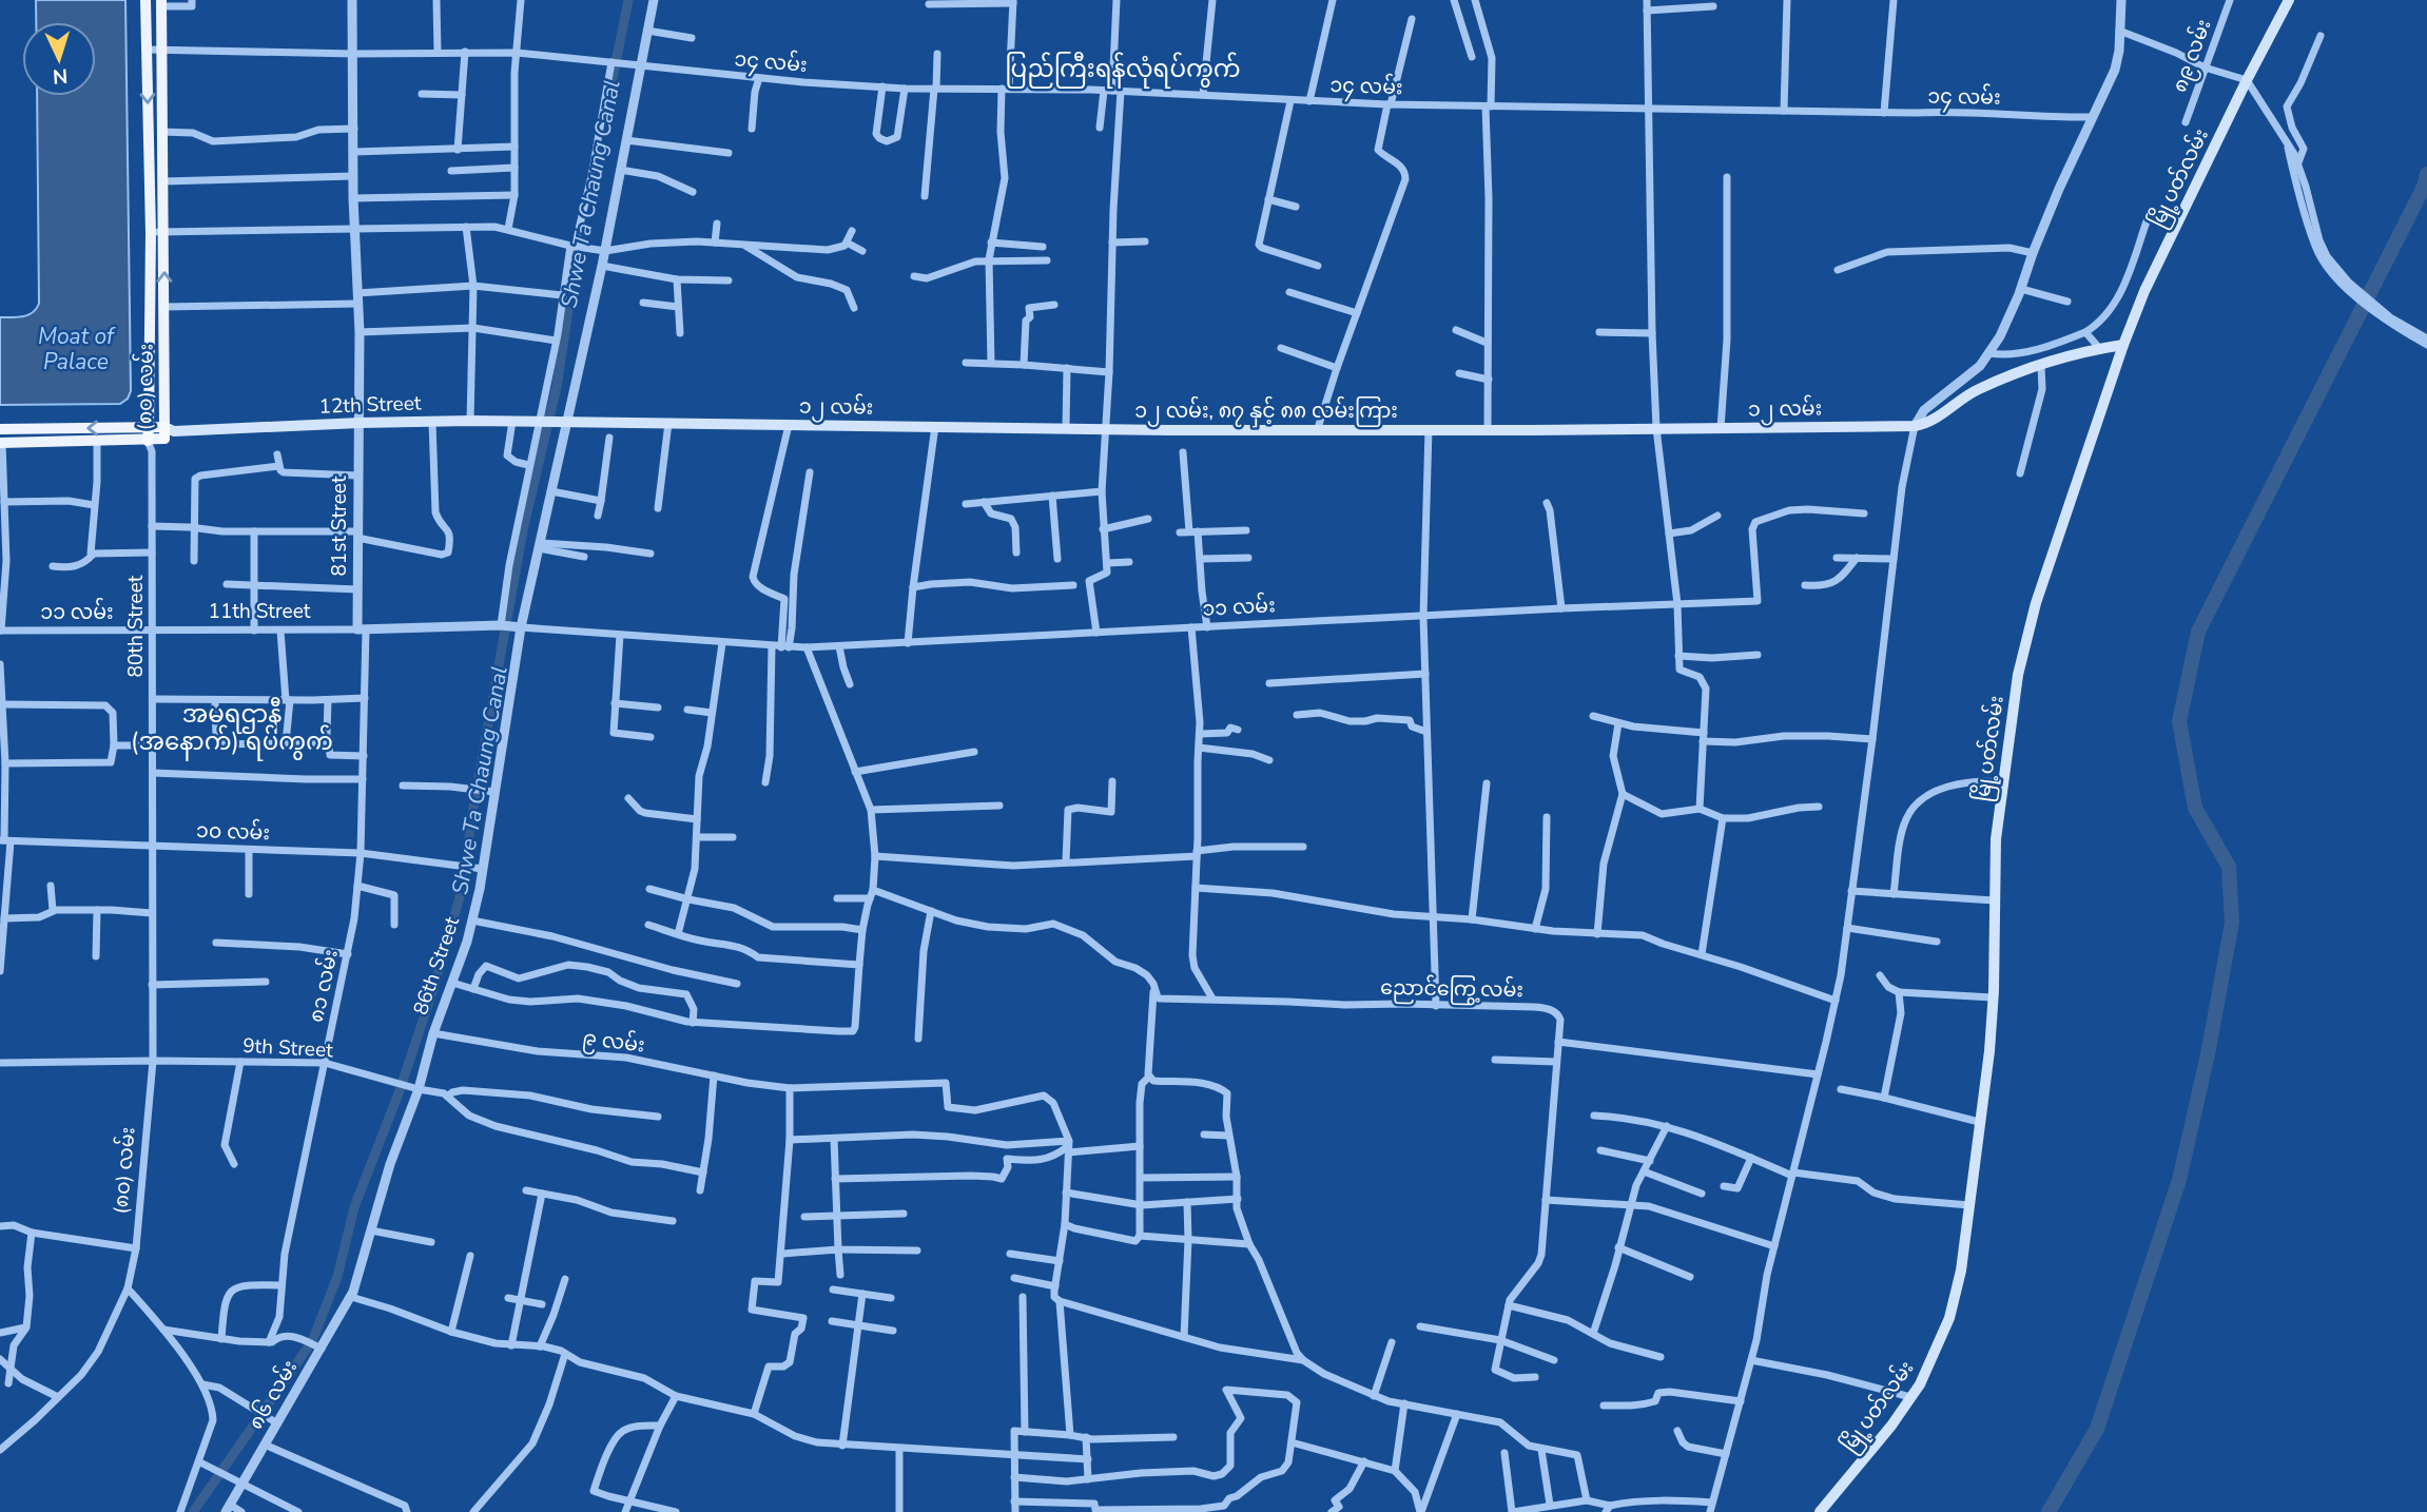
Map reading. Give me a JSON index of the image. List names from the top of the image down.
{
  "streets": {
    "highway": ["(၈၀) လမ်း"],
    "main road": [
      "မြို့ပတ်လမ်း",
      "12th Street",
      "၁၂ လမ်း",
      "၁၂ လမ်း, ၈၇ နှင့် ၈၈ လမ်းကြား"
    ],
    "street": [
      "၈၉ လမ်း",
      "၁၄ လမ်း",
      "81st Street",
      "၁၁ လမ်း",
      "11th Street",
      "80th Street",
      "၁၀ လမ်း",
      "86th Street",
      "၈၁ လမ်း",
      "ညောင်ကြွေ့လမ်း",
      "၉ လမ်း",
      "9th Street",
      "၈၆ လမ်း"
    ]
  },
  "crossings": [
    ["၁၄ လမ်း", "(၈၀) လမ်း"],
    ["၁၄ လမ်း", "81st Street"],
    ["၁၄ လမ်း", "86th Street"],
    ["မြို့ပတ်လမ်း", "၁၂ လမ်း"],
    ["(၈၀) လမ်း", "12th Street"],
    ["(၈၀) လမ်း", "80th Street"],
    ["(၈၀) လမ်း", "၁၀ လမ်း"],
    ["(၈၀) လမ်း", "9th Street"],
    ["12th Street", "၁၂ လမ်း"],
    ["12th Street", "81st Street"],
    ["12th Street", "80th Street"],
    ["12th Street", "86th Street"],
    ["၁၂ လမ်း", "၁၂ လမ်း, ၈၇ နှင့် ၈၈ လမ်းကြား"],
    ["၁၂ လမ်း", "86th Street"],
    ["81st Street", "11th Street"],
    ["81st Street", "၈၁ လမ်း"],
    ["၁၁ လမ်း", "11th Street"],
    ["၁၁ လမ်း", "80th Street"],
    ["၁၁ လမ်း", "86th Street"],
    ["11th Street", "80th Street"],
    ["11th Street", "၈၁ လမ်း"],
    ["80th Street", "၁၀ လမ်း"],
    ["၁၀ လမ်း", "86th Street"],
    ["၁၀ လမ်း", "၈၁ လမ်း"],
    ["86th Street", "၉ လမ်း"],
    ["86th Street", "9th Street"],
    ["86th Street", "၈၆ လမ်း"],
    ["၈၁ လမ်း", "9th Street"]
  ],
  "districts": ["ပြည်ကြီးရန်လုံရပ်ကွက်", "အမရဌာနီ (အနောက်) ရပ်ကွက်"],
  "water": ["Shwe Ta Chaung Canal", "Moat of Palace"],
  "north": "bottom"
}
